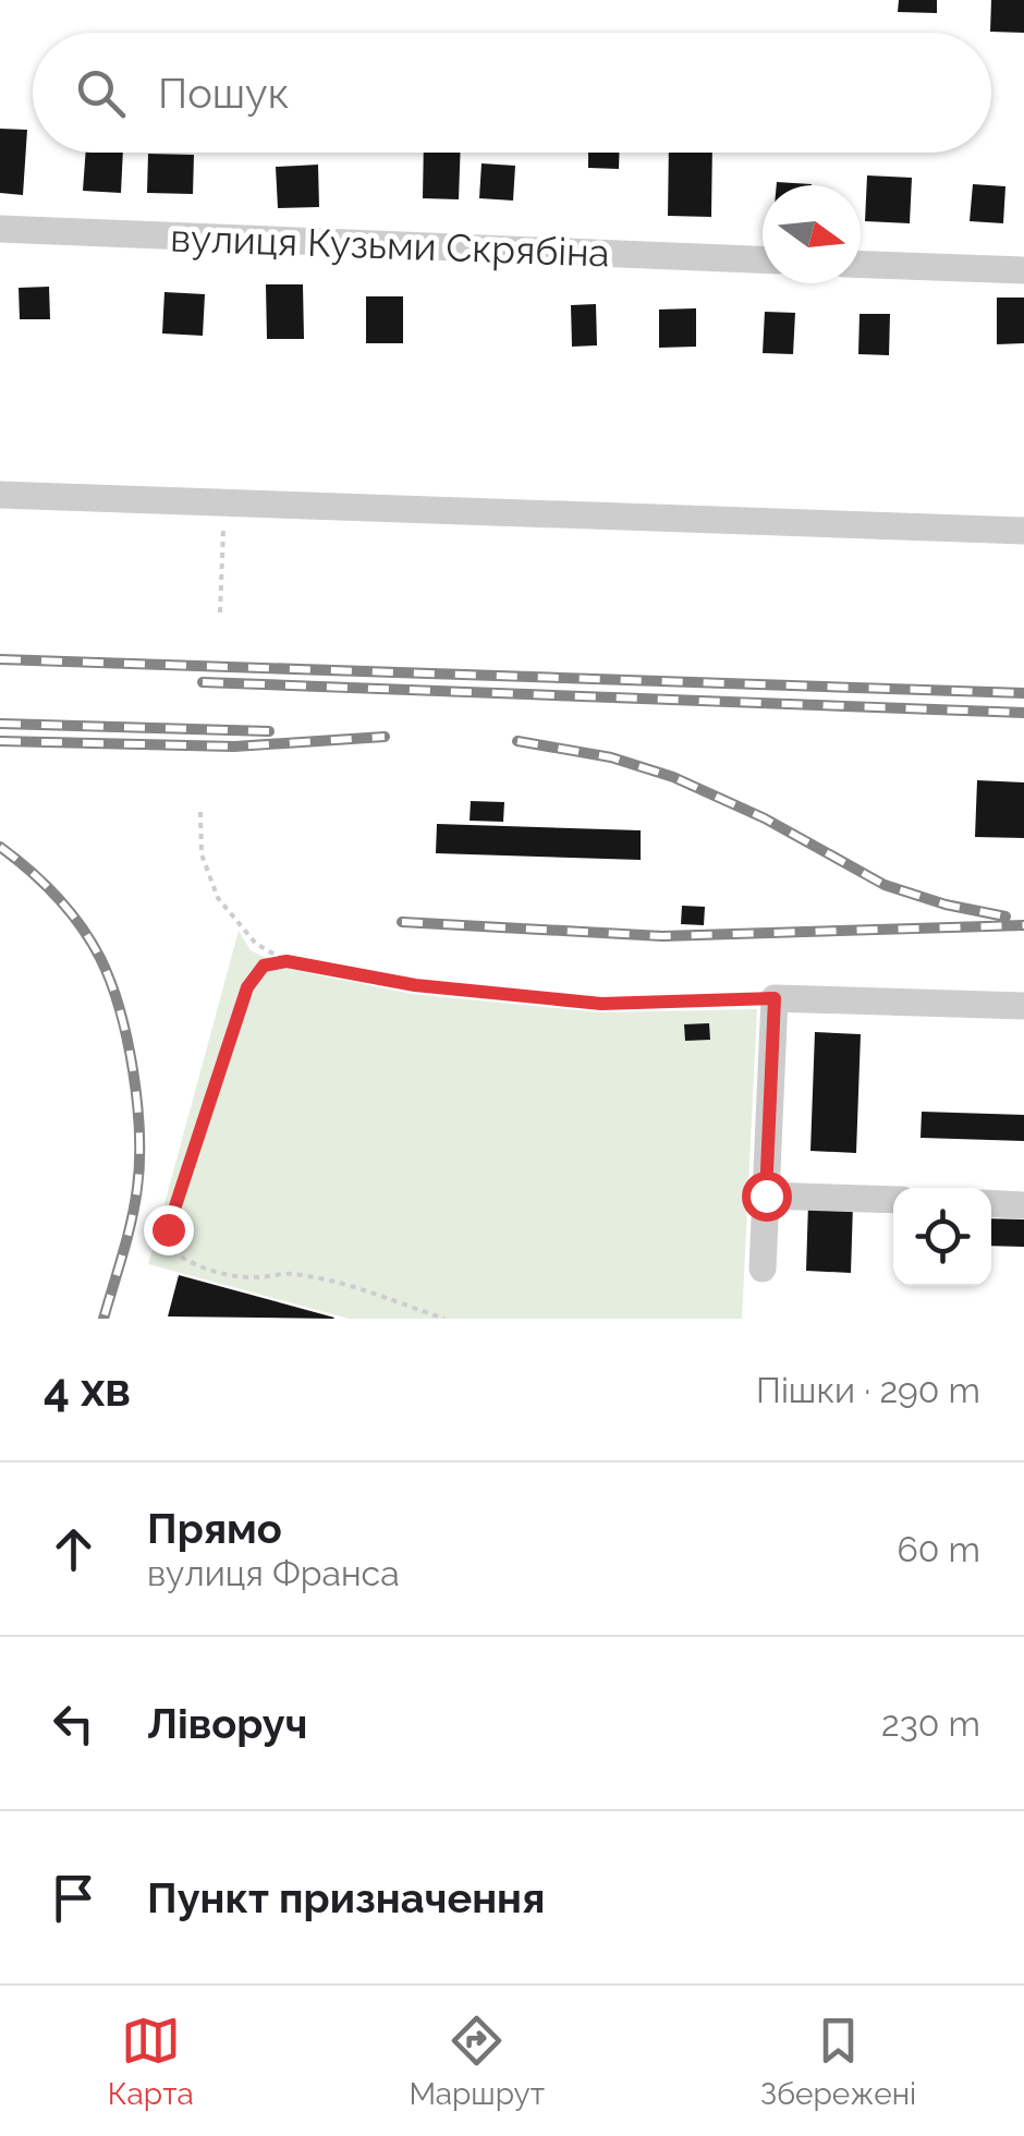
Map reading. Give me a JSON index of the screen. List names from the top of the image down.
{
  "streets": {
    "street": ["вулиця Кузьми Скрябіна"]
  },
  "north": "right",
  "page": {
    "search": "Пошук",
    "heading": ["4 хв", "Пішки · 290 m"],
    "list": [
      ["Прямо", "вулиця Франса", "60 m"],
      ["Ліворуч", "230 m"],
      "Пункт призначення"
    ],
    "nav": ["Карта", "Маршрут", "Збережені"]
  }
}
